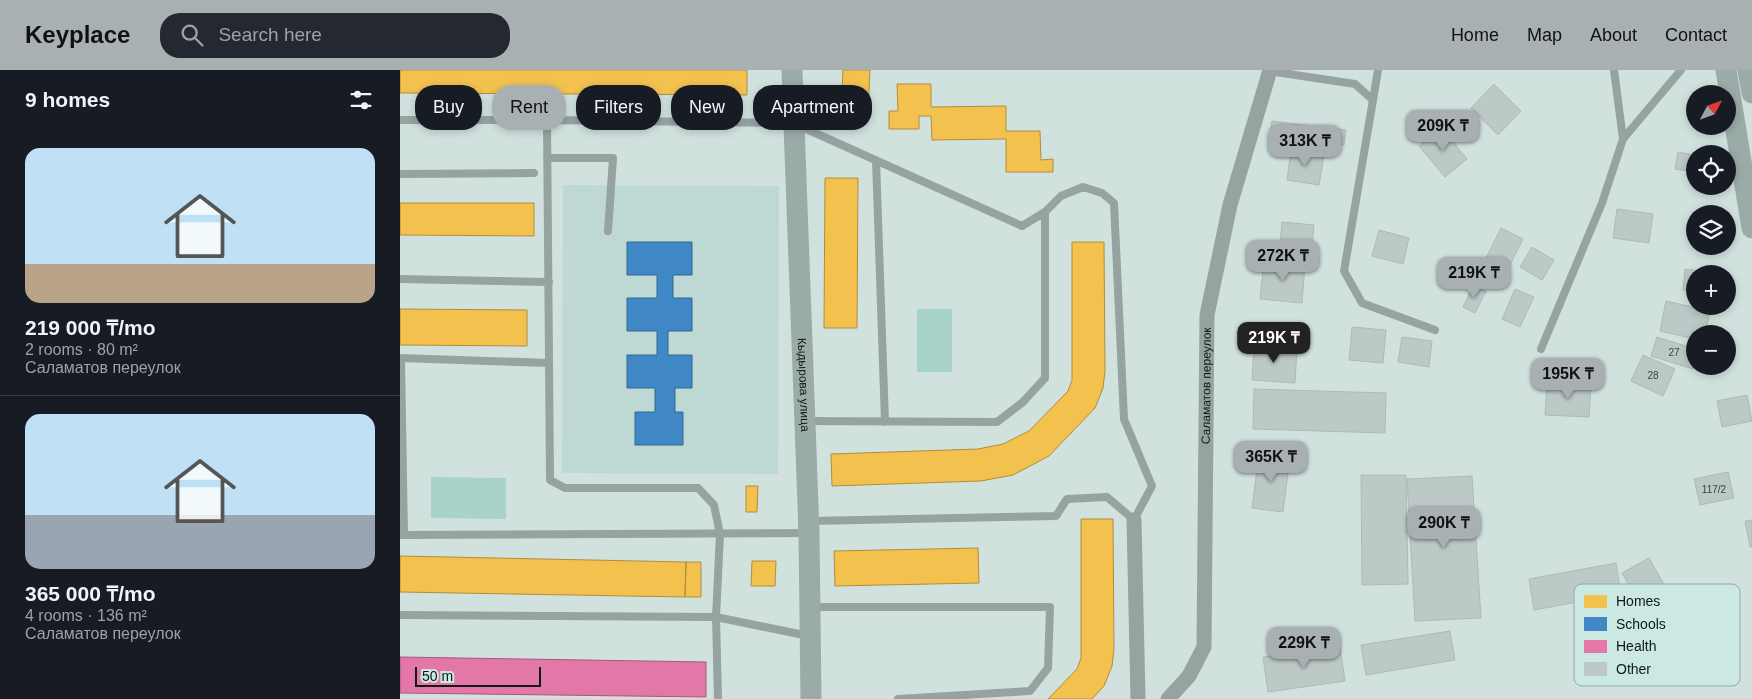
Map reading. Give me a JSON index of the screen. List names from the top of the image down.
{
  "streets": {
    "street": ["Кыдырова улица", "Саламатов переулок"]
  },
  "house_numbers": ["27", "28", "117/2"],
  "legend": [
    "Homes",
    "Schools",
    "Health",
    "Other"
  ],
  "scale_bar": "50 m",
  "north": "top right",
  "page": {
    "header": "Keyplace",
    "search": "Search here",
    "nav": [
      "Home",
      "Map",
      "About",
      "Contact"
    ],
    "heading": "9 homes",
    "map_buttons": ["+", "−"],
    "chip": [
      "Buy",
      "Rent",
      "Filters",
      "New",
      "Apartment"
    ],
    "price": [
      "209K ₸",
      "313K ₸",
      "272K ₸",
      "219K ₸",
      "219K ₸",
      "195K ₸",
      "365K ₸",
      "290K ₸",
      "229K ₸"
    ],
    "list": [
      {
        "name": "219 000 ₸/mo",
        "note": "2 rooms · 80 m² · Саламатов переулок"
      },
      {
        "name": "365 000 ₸/mo",
        "note": "4 rooms · 136 m² · Саламатов переулок"
      }
    ],
    "scale": "50 m"
  }
}
